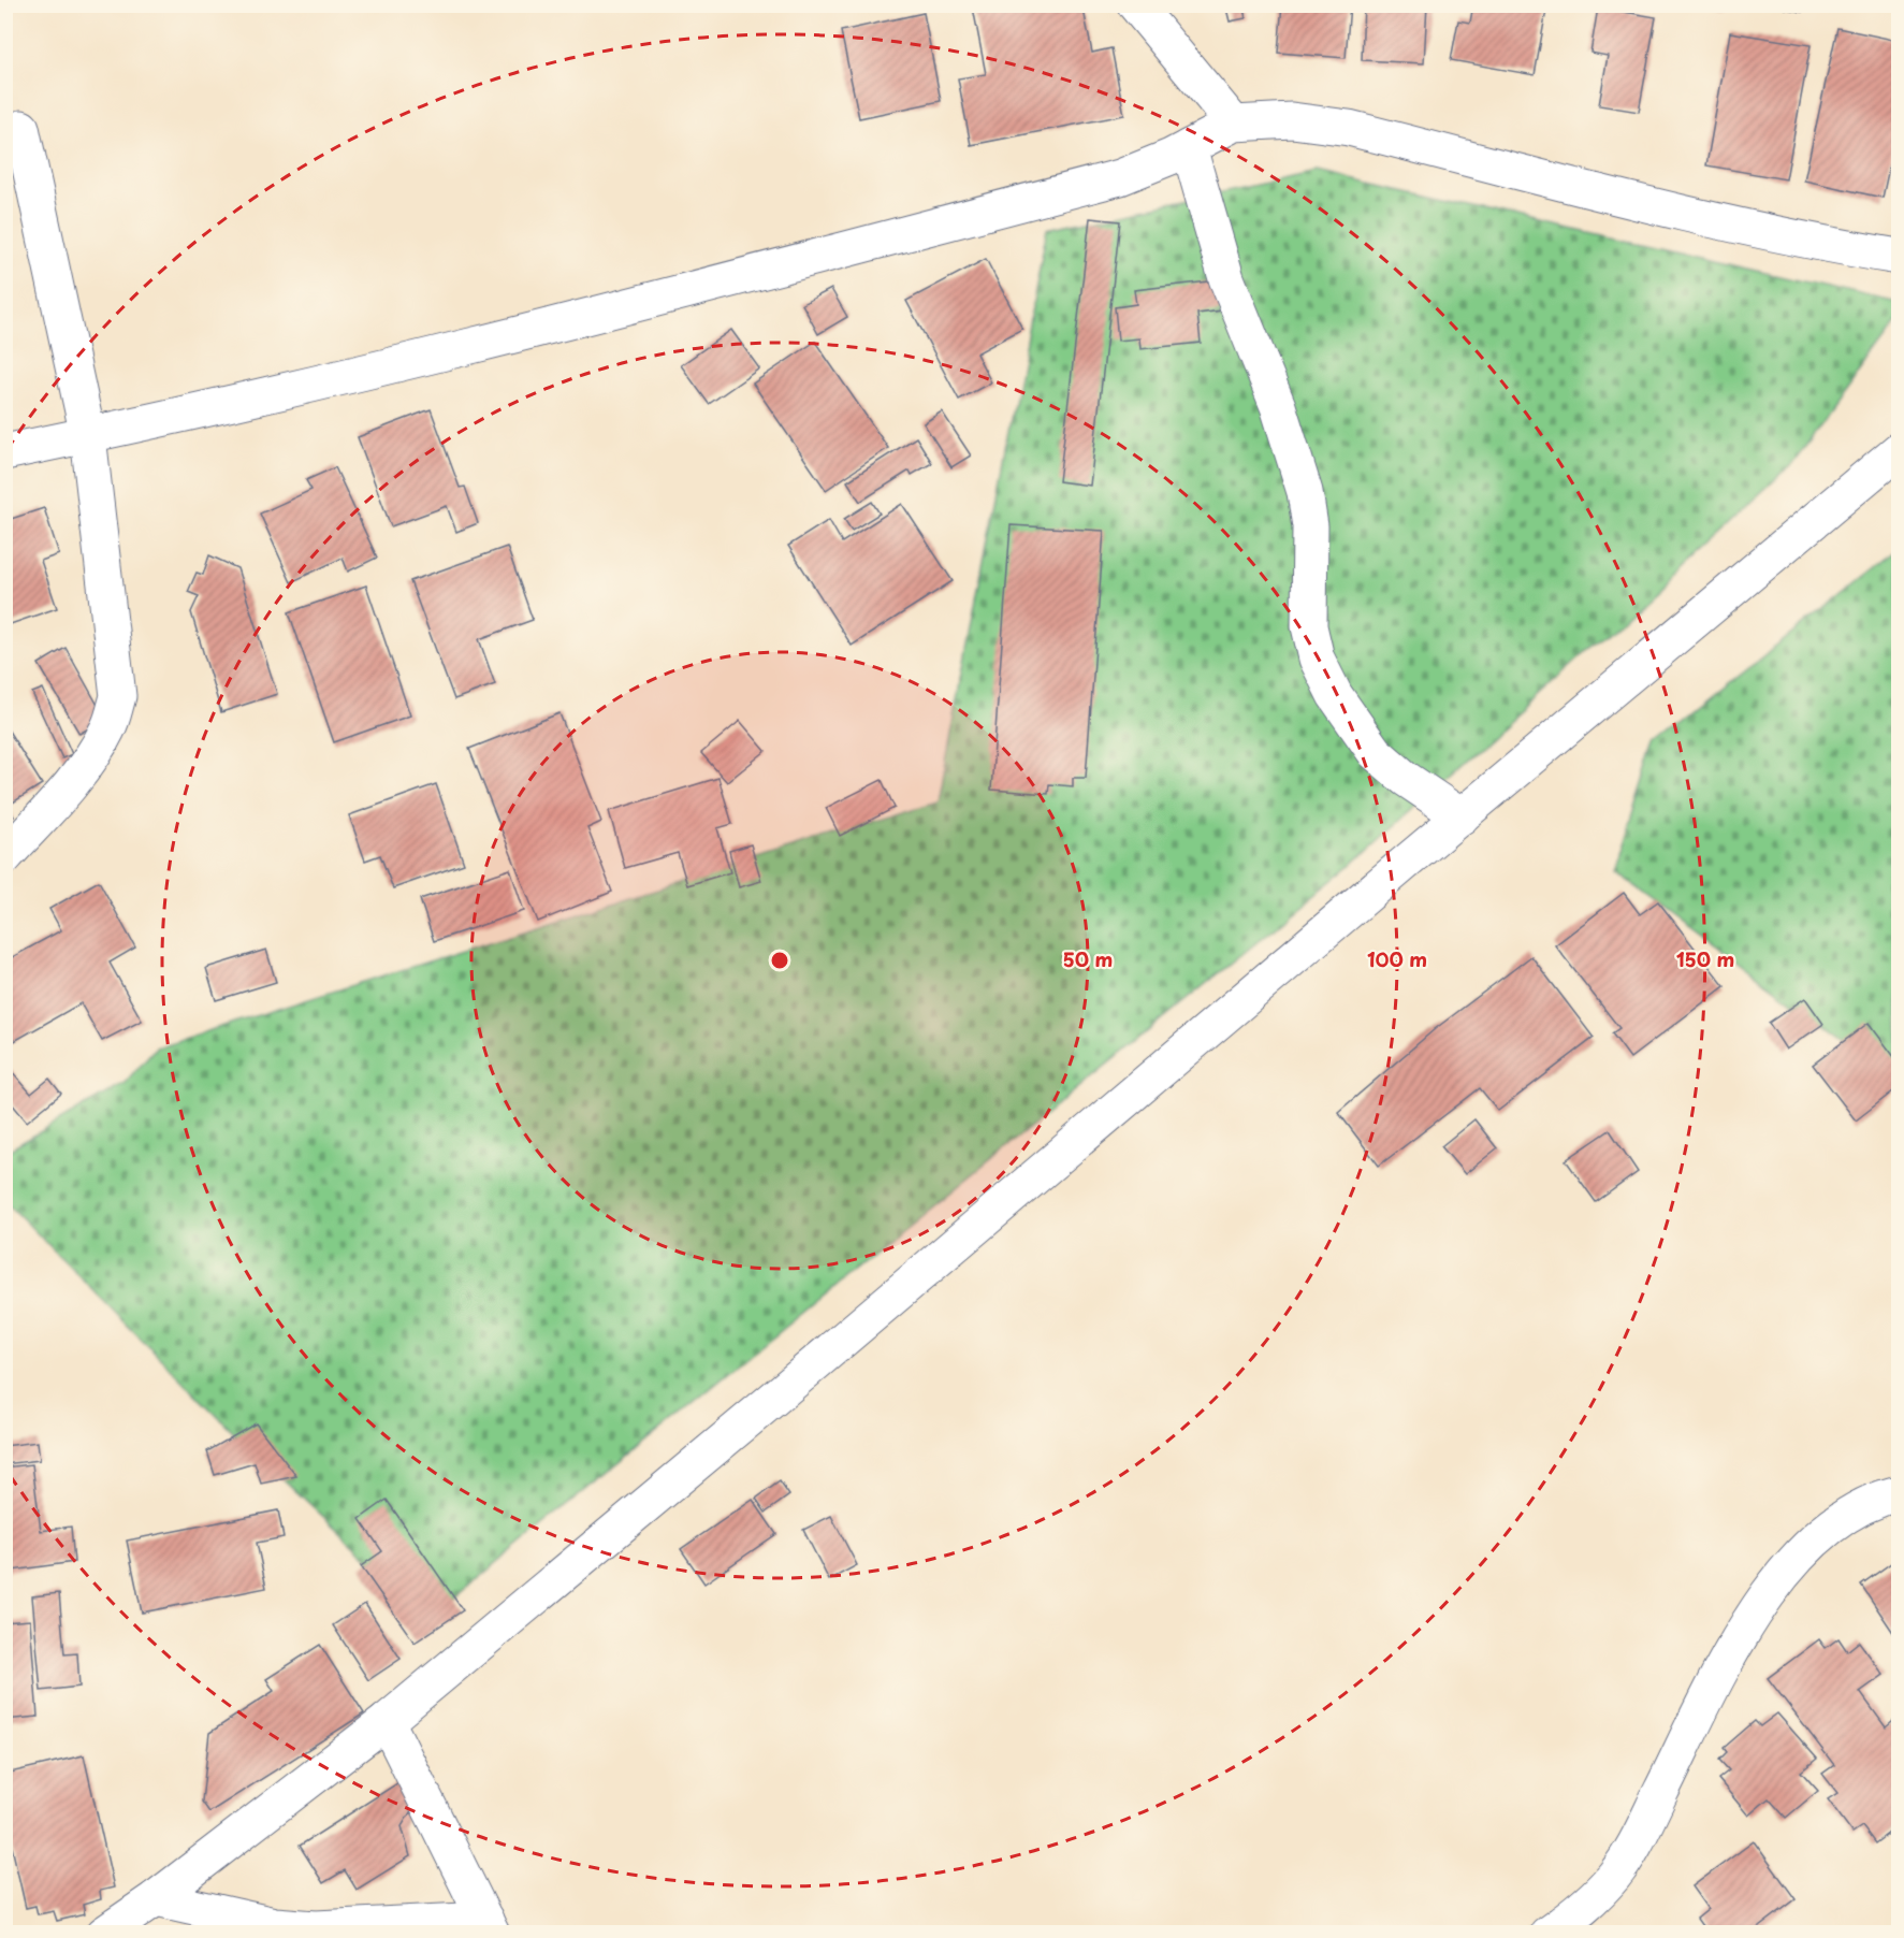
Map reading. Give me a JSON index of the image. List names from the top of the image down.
{
  "rings": ["50 m", "100 m", "150 m"]
}
